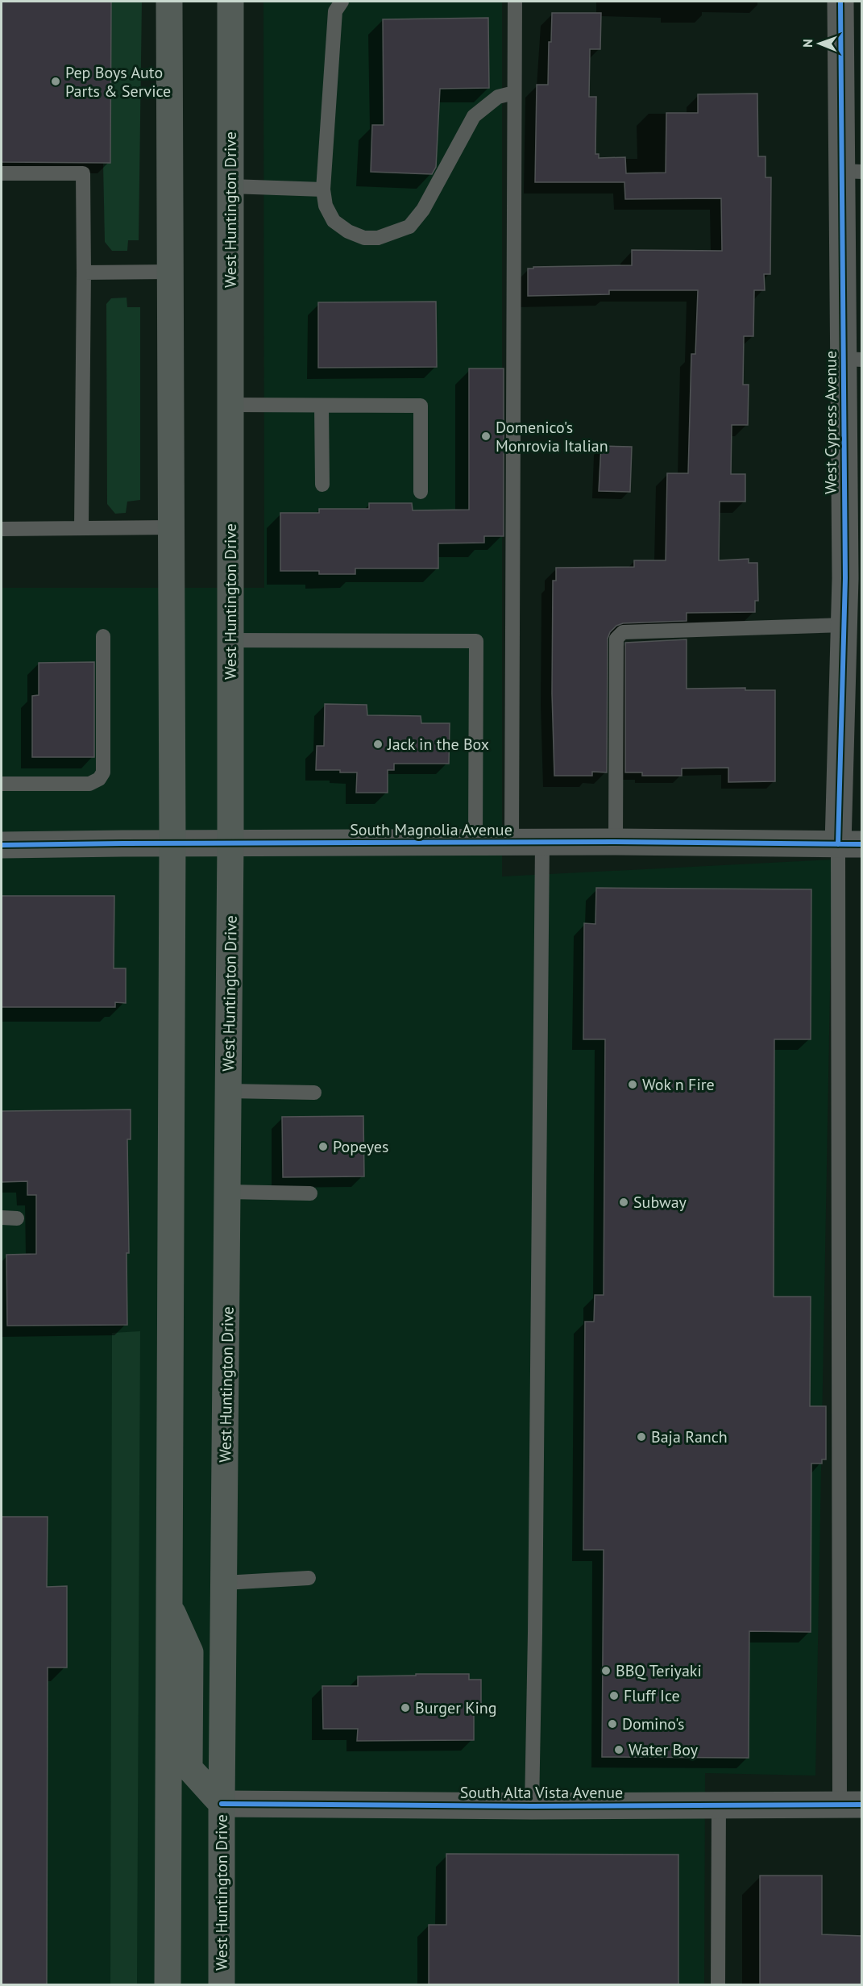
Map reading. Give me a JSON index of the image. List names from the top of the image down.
{
  "streets": {
    "main road": ["West Huntington Drive"],
    "street": ["West Cypress Avenue", "South Magnolia Avenue", "South Alta Vista Avenue"]
  },
  "crossings": [
    ["West Huntington Drive", "South Magnolia Avenue"],
    ["West Huntington Drive", "South Alta Vista Avenue"],
    ["West Cypress Avenue", "South Magnolia Avenue"]
  ],
  "places": [
    "Pep Boys Auto Parts & Service",
    "Domenico's Monrovia Italian",
    "Jack in the Box",
    "Wok n Fire",
    "Popeyes",
    "Subway",
    "Baja Ranch",
    "BBQ Teriyaki",
    "Fluff Ice",
    "Burger King",
    "Domino's",
    "Water Boy"
  ],
  "north": "left"
}
